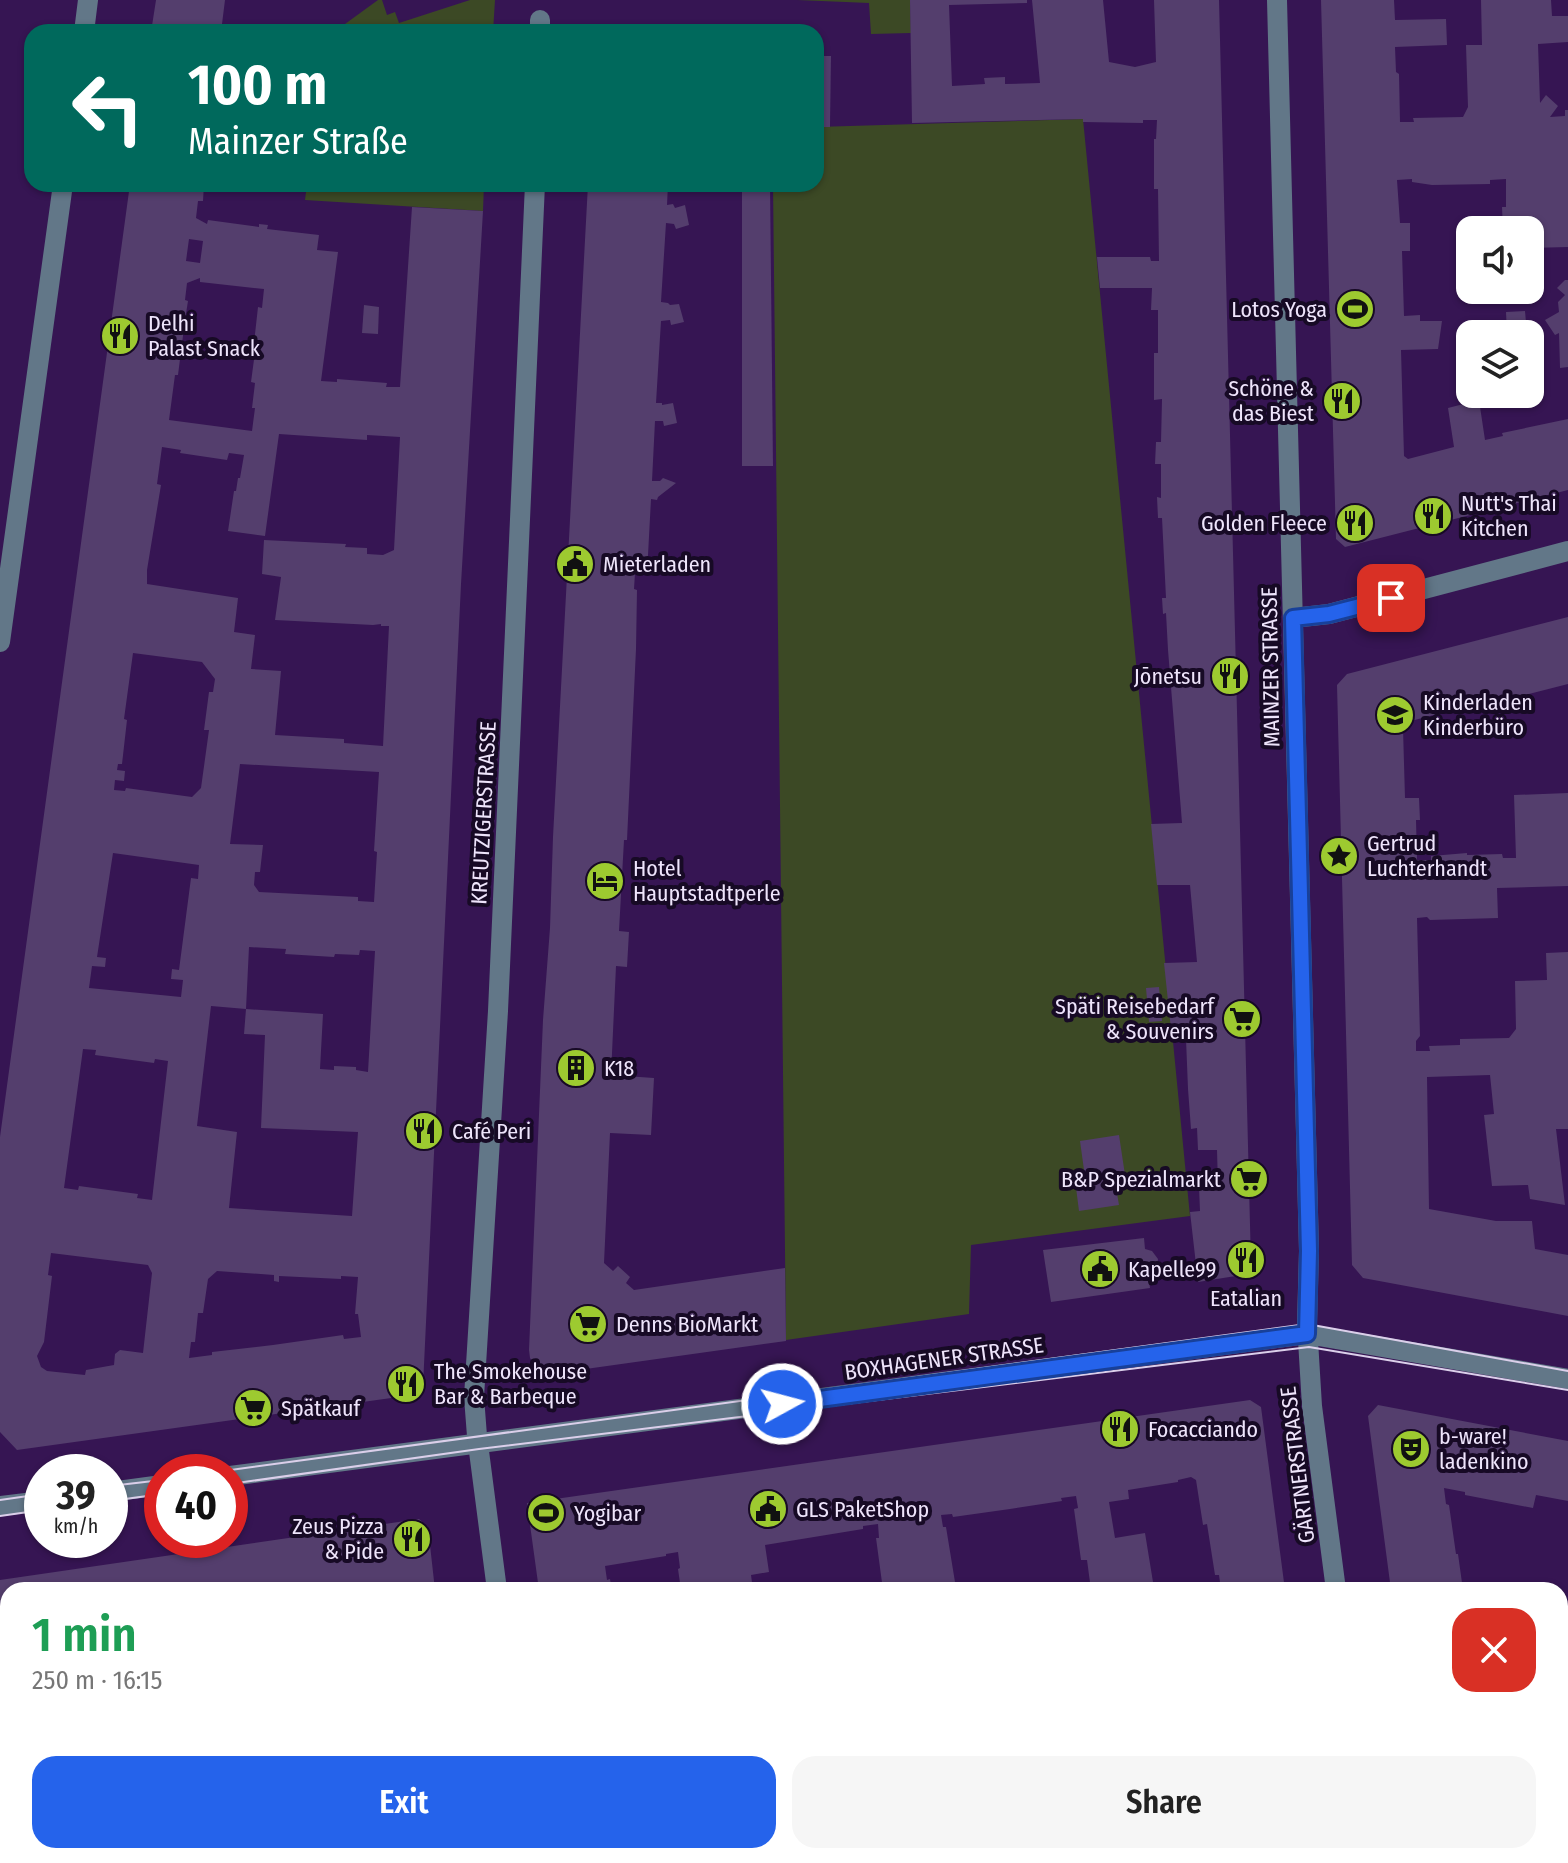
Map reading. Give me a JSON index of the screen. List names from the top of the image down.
{
  "streets": {
    "street": [
      "MAINZER STRASSE",
      "KREUTZIGERSTRASSE",
      "BOXHAGENER STRASSE",
      "GÄRTNERSTRASSE"
    ]
  },
  "crossings": [
    ["MAINZER STRASSE", "BOXHAGENER STRASSE"],
    ["MAINZER STRASSE", "GÄRTNERSTRASSE"],
    ["KREUTZIGERSTRASSE", "BOXHAGENER STRASSE"],
    ["BOXHAGENER STRASSE", "GÄRTNERSTRASSE"]
  ],
  "places": {
    "sports": ["Lotos Yoga", "Yogibar"],
    "restaurant": [
      "Delhi Palast Snack",
      "Schöne & das Biest",
      "Nutt's Thai Kitchen",
      "Golden Fleece",
      "Jōnetsu",
      "Café Peri",
      "Eatalian",
      "The Smokehouse Bar & Barbeque",
      "Focacciando",
      "Zeus Pizza & Pide"
    ],
    "public building": ["Mieterladen", "Kapelle99", "GLS PaketShop"],
    "school or university": ["Kinderladen Kinderbüro"],
    "place": ["Gertrud Luchterhandt"],
    "hotel": ["Hotel Hauptstadtperle"],
    "supermarket": [
      "Späti Reisebedarf & Souvenirs",
      "B&P Spezialmarkt",
      "Denns BioMarkt",
      "Spätkauf"
    ],
    "building": ["K18"],
    "theatre": ["b-ware! ladenkino"]
  },
  "page": {
    "turn": ["100 m", "Mainzer Straße"],
    "speed": "39 km/h",
    "limit": "40",
    "heading": ["1 min", "250 m · 16:15"],
    "buttons": ["Exit", "Share"]
  }
}
